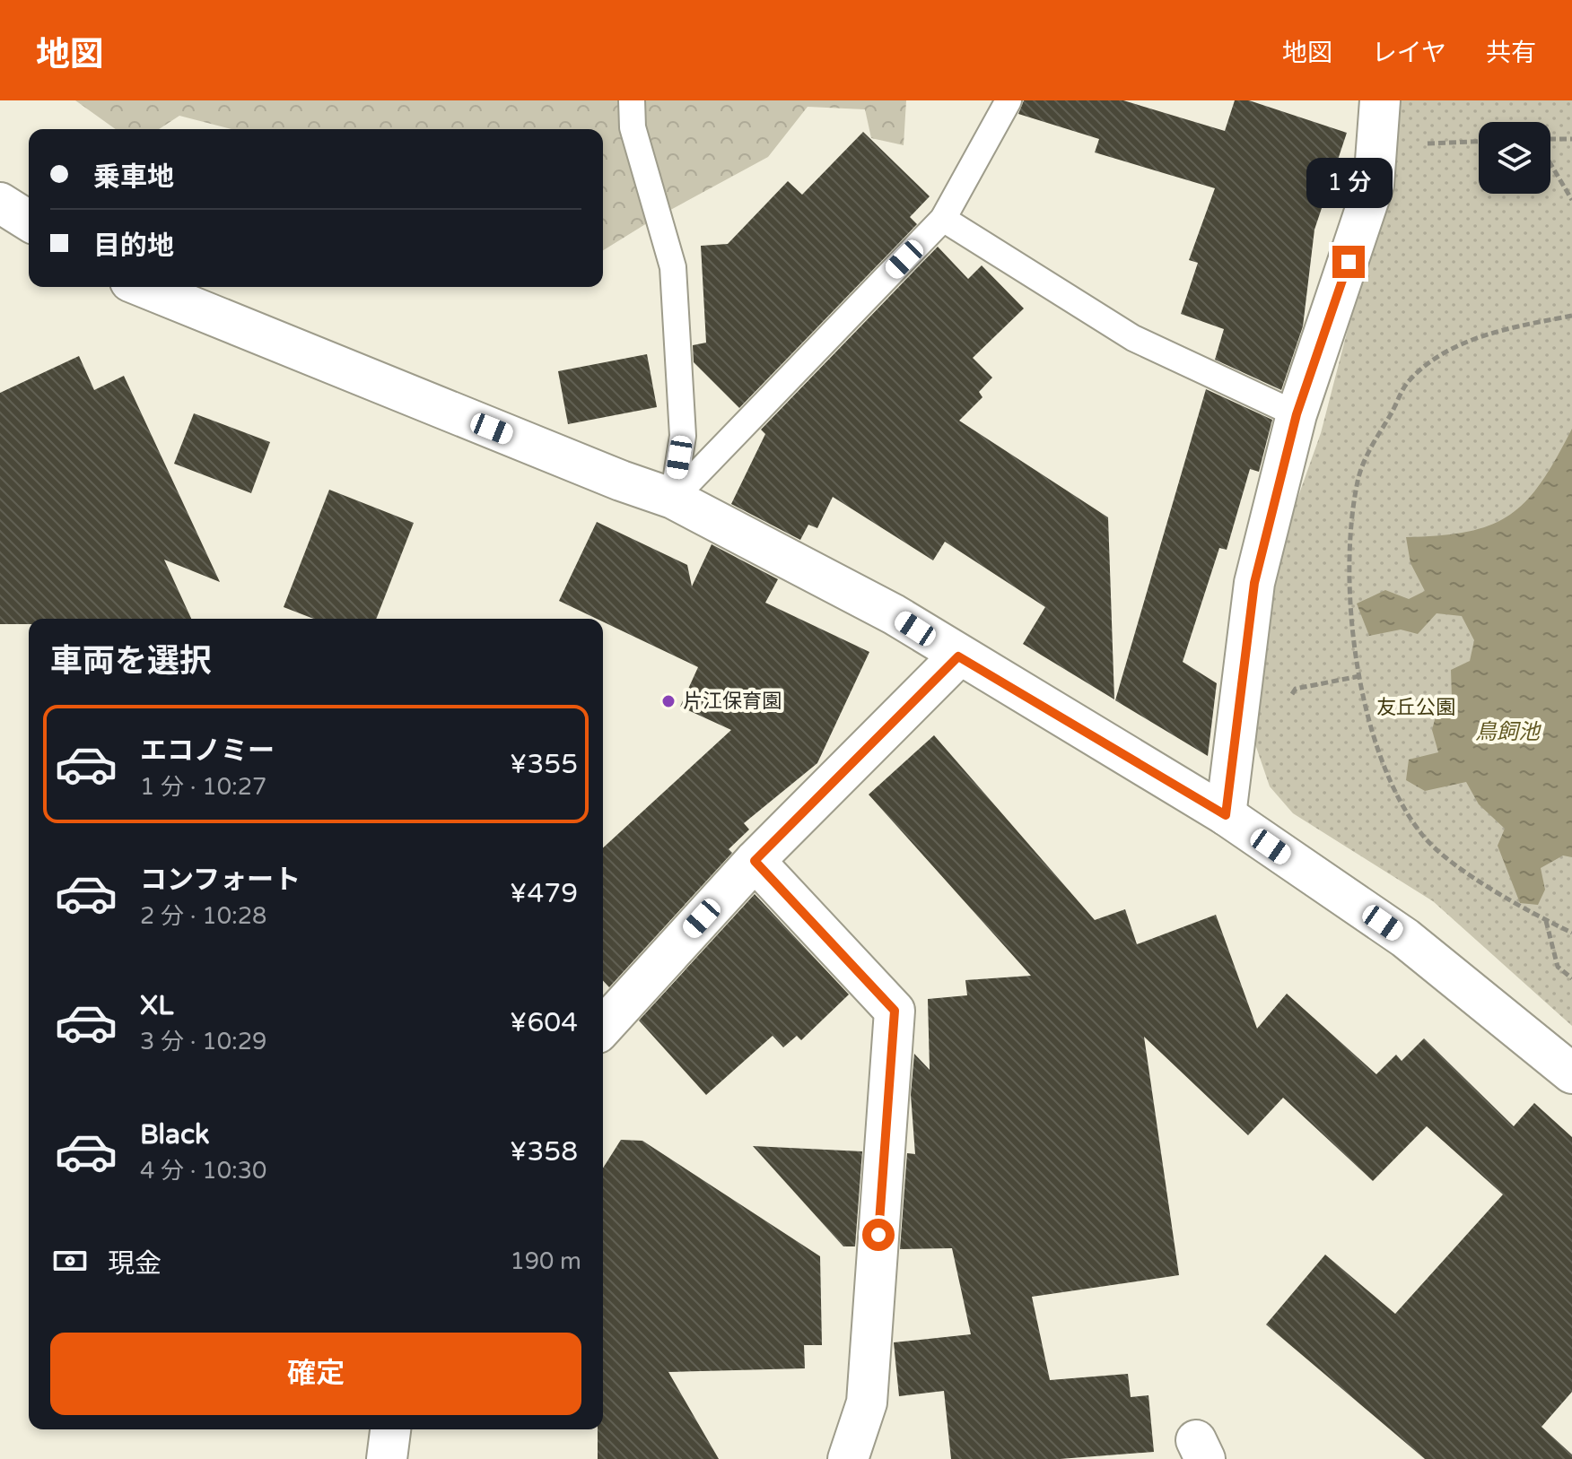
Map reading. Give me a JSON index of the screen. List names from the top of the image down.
{
  "water": ["鳥飼池"],
  "parks": ["友丘公園"],
  "places": ["片江保育園"],
  "page": {
    "header": "地図",
    "nav": ["地図", "レイヤ", "共有"],
    "banner": ["乗車地", "目的地"],
    "bubble": "1 分",
    "heading": "車両を選択",
    "list": [
      {
        "name": "エコノミー",
        "note": "1 分 · 10:27",
        "value": "¥355"
      },
      {
        "name": "コンフォート",
        "note": "2 分 · 10:28",
        "value": "¥479"
      },
      {
        "name": "XL",
        "note": "3 分 · 10:29",
        "value": "¥604"
      },
      {
        "name": "Black",
        "note": "4 分 · 10:30",
        "value": "¥358"
      }
    ],
    "pay": ["現金", "190 m"],
    "buttons": "確定"
  }
}
